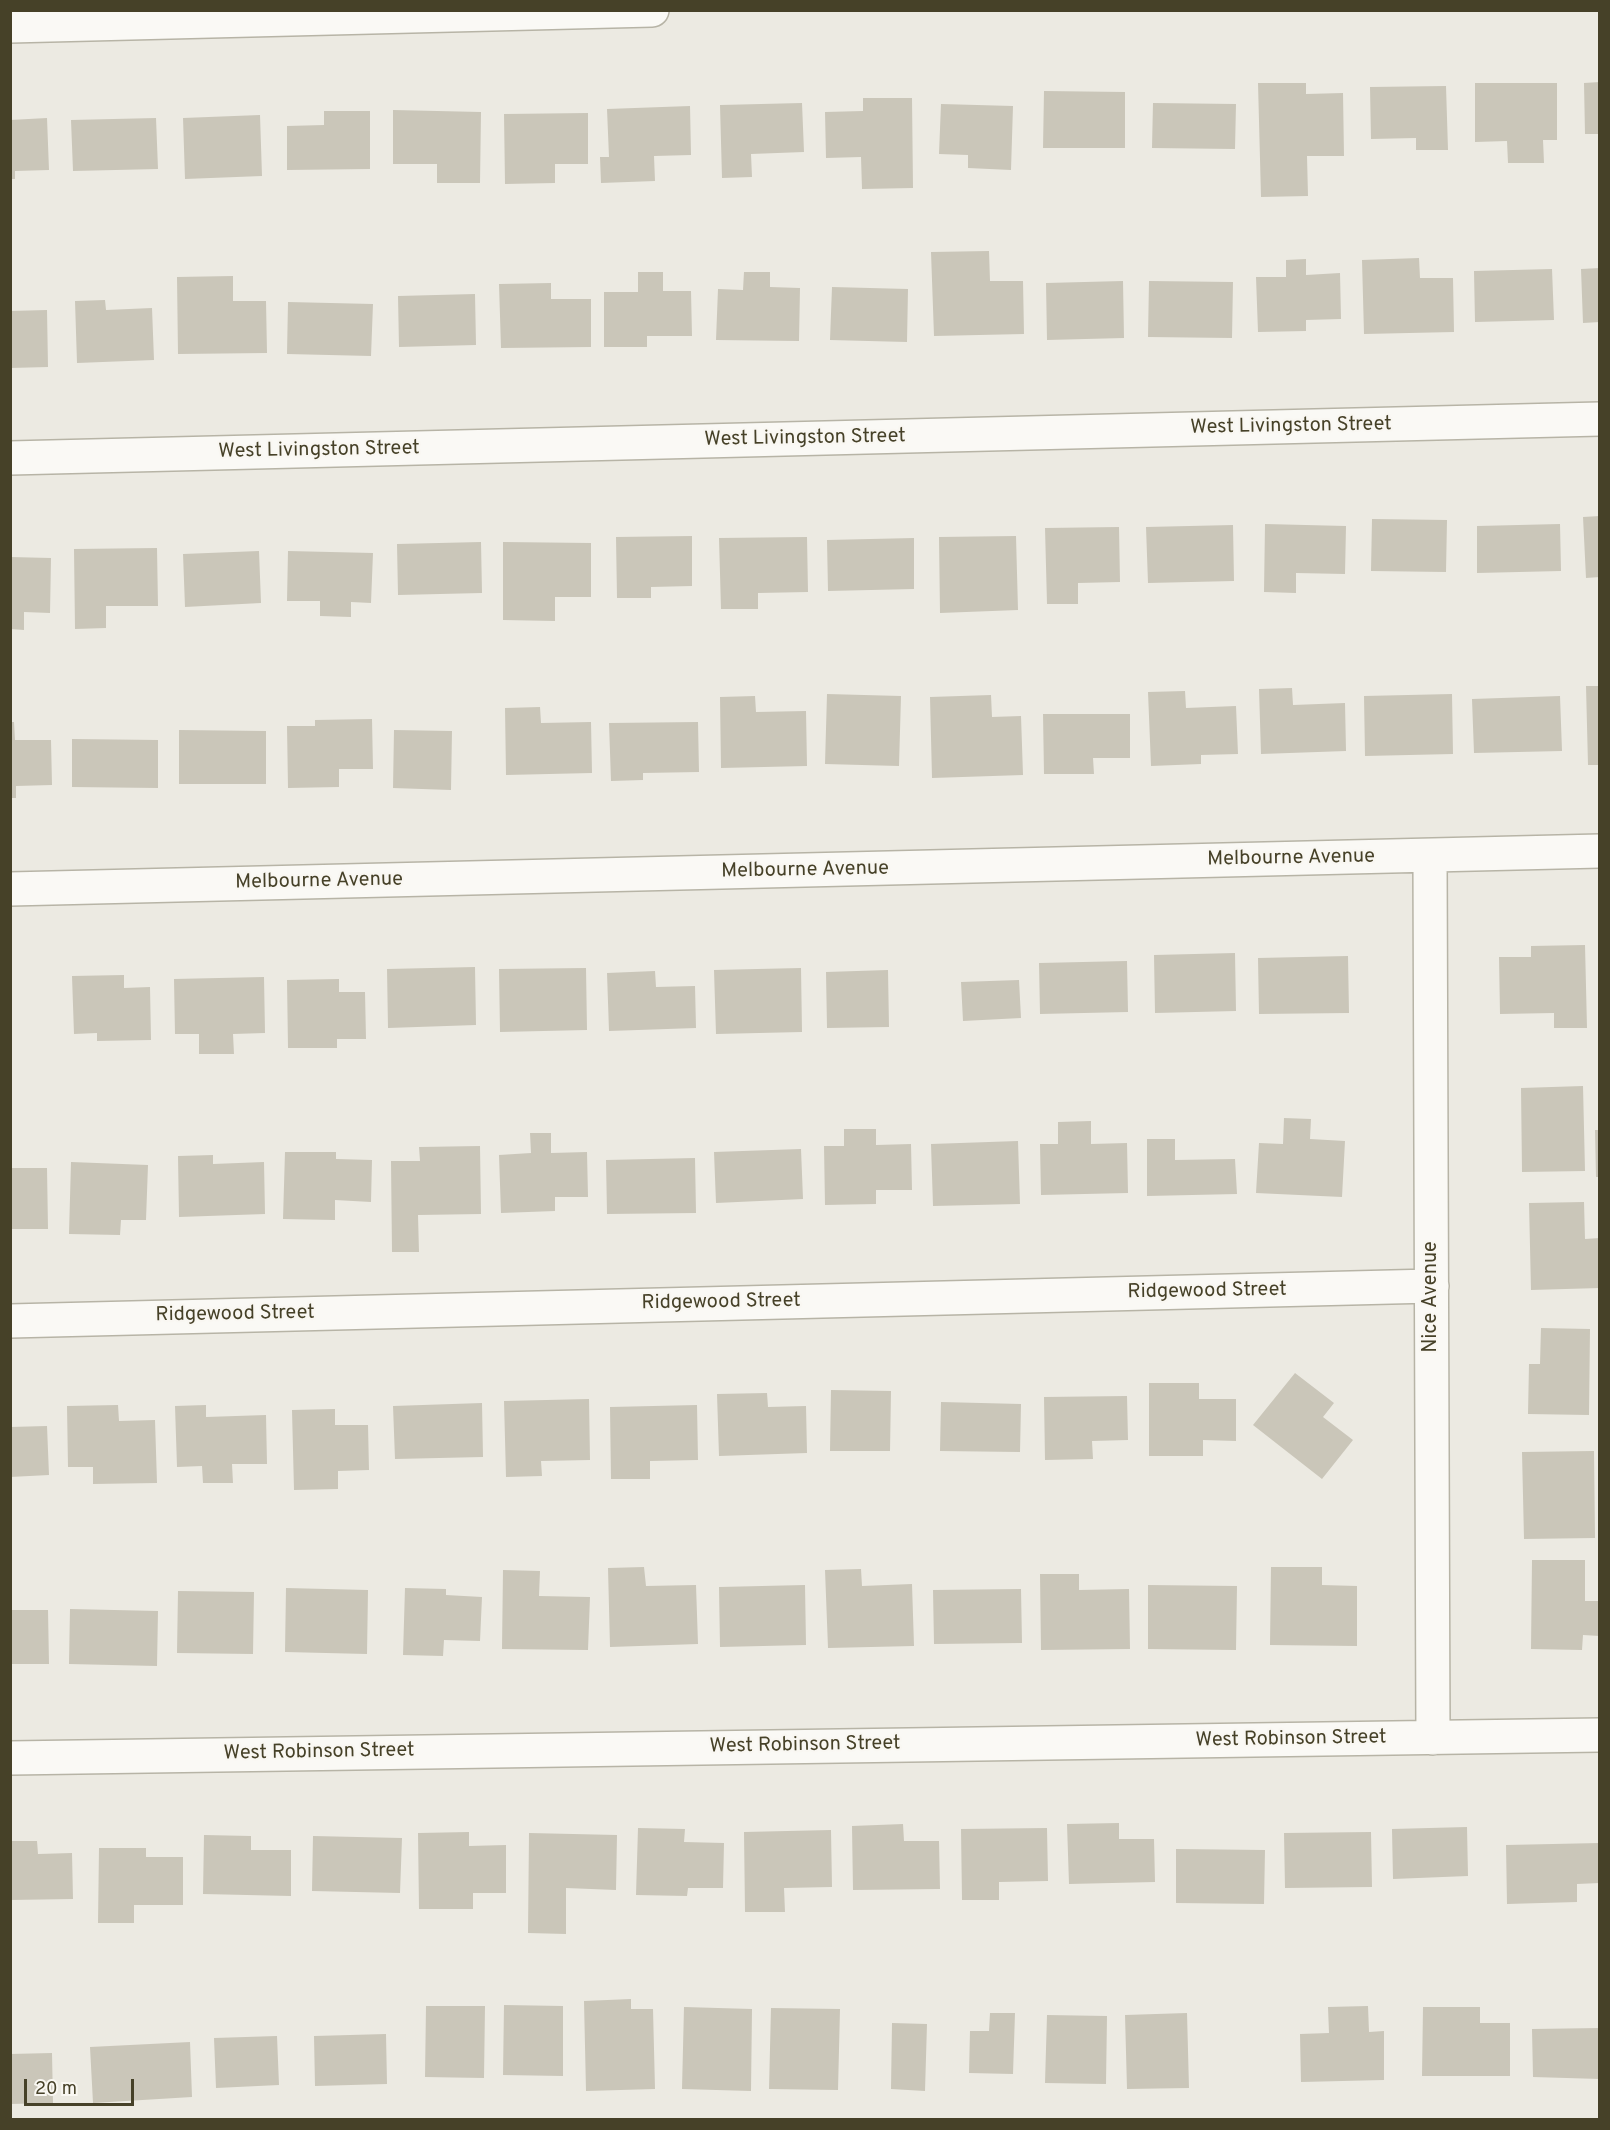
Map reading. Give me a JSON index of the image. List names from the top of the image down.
{
  "streets": {
    "street": [
      "West Livingston Street",
      "Melbourne Avenue",
      "Ridgewood Street",
      "Nice Avenue",
      "West Robinson Street"
    ]
  },
  "crossings": [
    ["Melbourne Avenue", "Nice Avenue"],
    ["Ridgewood Street", "Nice Avenue"],
    ["Nice Avenue", "West Robinson Street"]
  ],
  "scale_bar": "20 m"
}
